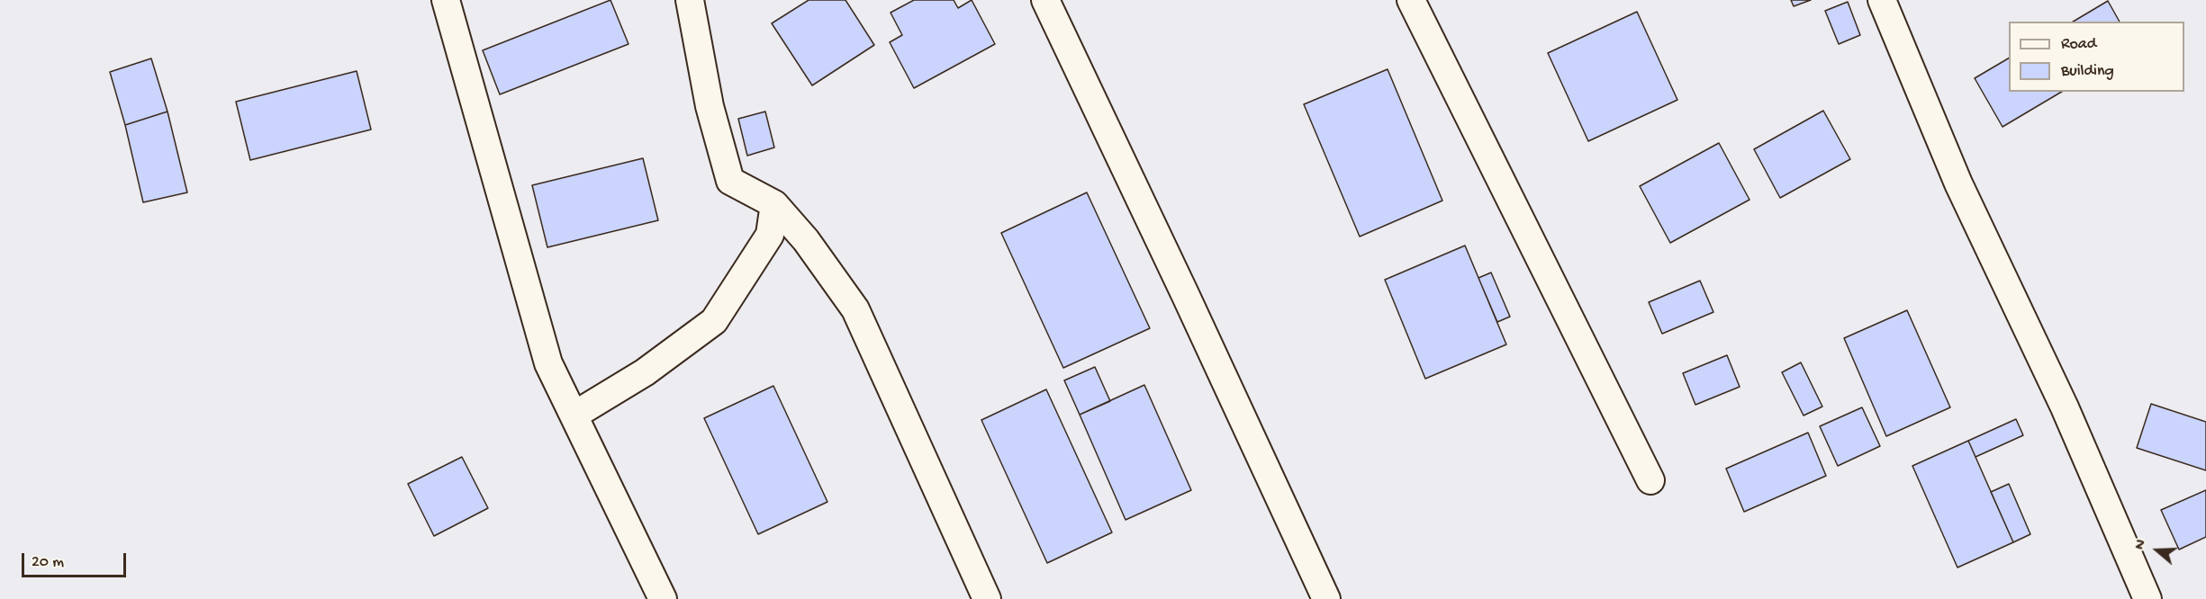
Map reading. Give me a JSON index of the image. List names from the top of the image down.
{
  "legend": ["Road", "Building"],
  "scale_bar": "20 m",
  "north": "left"
}
